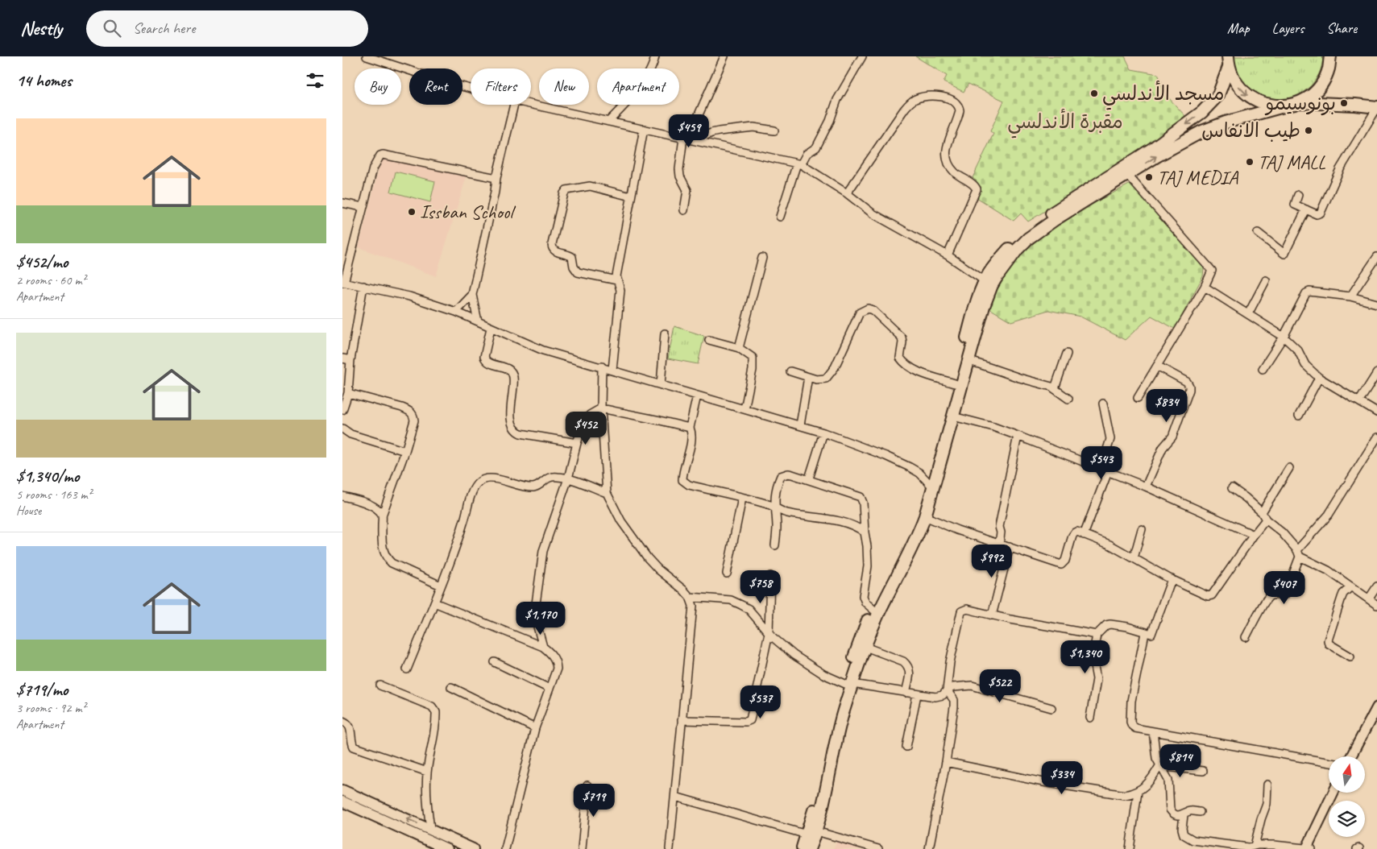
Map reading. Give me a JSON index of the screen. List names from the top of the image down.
{
  "parks": ["مقبرة الأندلسي"],
  "places": [
    "مسجد الأندلسي",
    "بونوسيمو",
    "طيب الانفاس",
    "TAJ MALL",
    "TAJ MEDIA",
    "Issban School"
  ],
  "north": "top",
  "page": {
    "header": "Nestly",
    "search": "Search here",
    "nav": ["Map", "Layers", "Share"],
    "heading": "14 homes",
    "chip": [
      "Buy",
      "Rent",
      "Filters",
      "New",
      "Apartment"
    ],
    "list": [
      {
        "name": "$452/mo",
        "note": "2 rooms · 60 m² · Apartment"
      },
      {
        "name": "$1,340/mo",
        "note": "5 rooms · 163 m² · House"
      },
      {
        "name": "$719/mo",
        "note": "3 rooms · 92 m² · Apartment"
      }
    ],
    "price": [
      "$459",
      "$834",
      "$452",
      "$543",
      "$992",
      "$758",
      "$407",
      "$1,170",
      "$1,340",
      "$522",
      "$537",
      "$814",
      "$334",
      "$719"
    ]
  }
}
